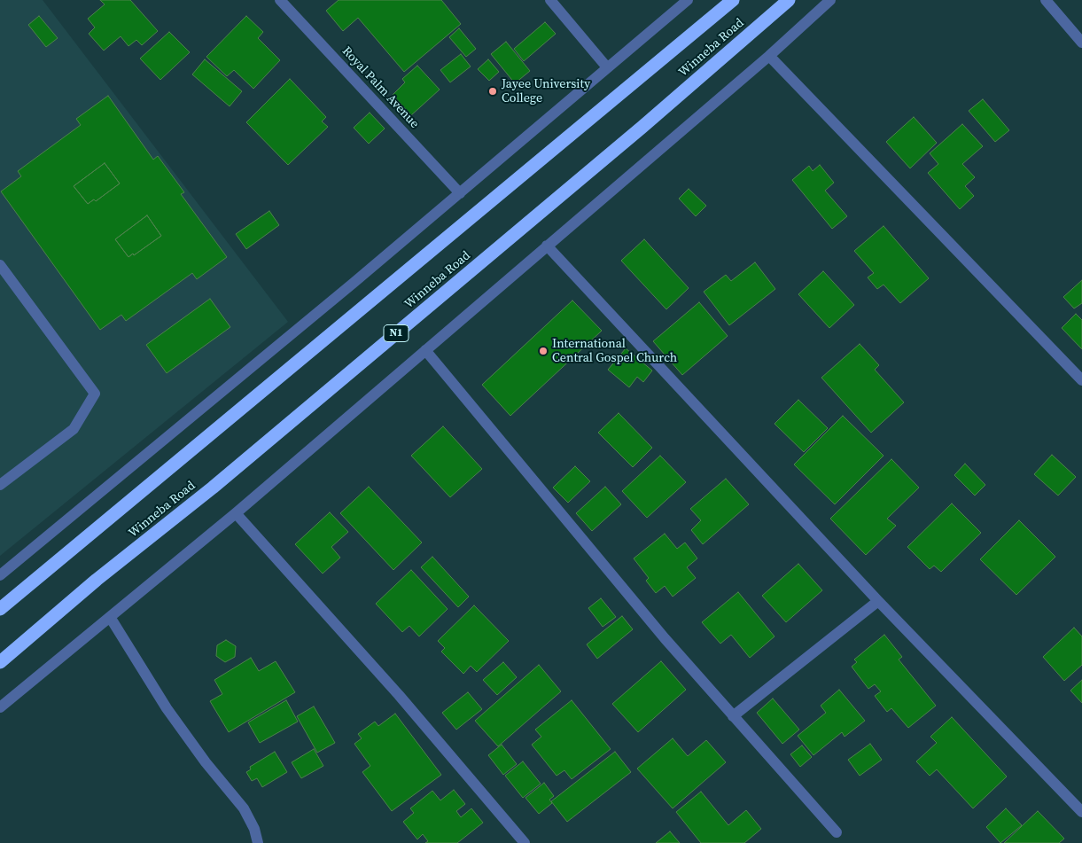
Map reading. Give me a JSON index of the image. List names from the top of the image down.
{
  "streets": {
    "highway": ["Winneba Road", "N1"],
    "street": ["Royal Palm Avenue"]
  },
  "places": ["Jayee University College", "International Central Gospel Church"]
}
